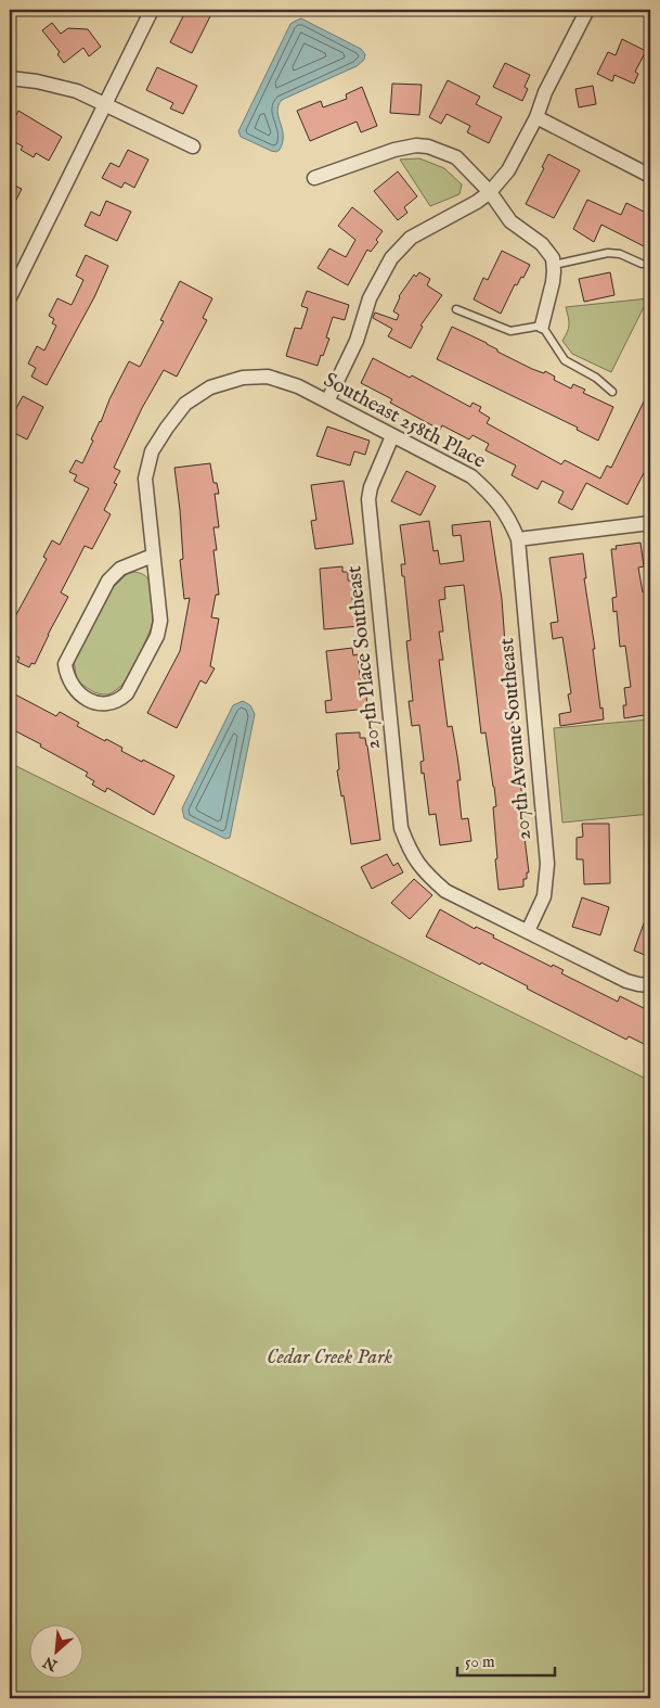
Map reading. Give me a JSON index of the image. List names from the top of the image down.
{
  "streets": {
    "street": ["Southeast 258th Place", "207th Place Southeast", "207th Avenue Southeast"]
  },
  "crossings": [
    ["Southeast 258th Place", "207th Place Southeast"],
    ["Southeast 258th Place", "207th Avenue Southeast"],
    ["207th Place Southeast", "207th Avenue Southeast"]
  ],
  "parks": ["Cedar Creek Park"],
  "scale_bar": "50 m",
  "north": "bottom left"
}
